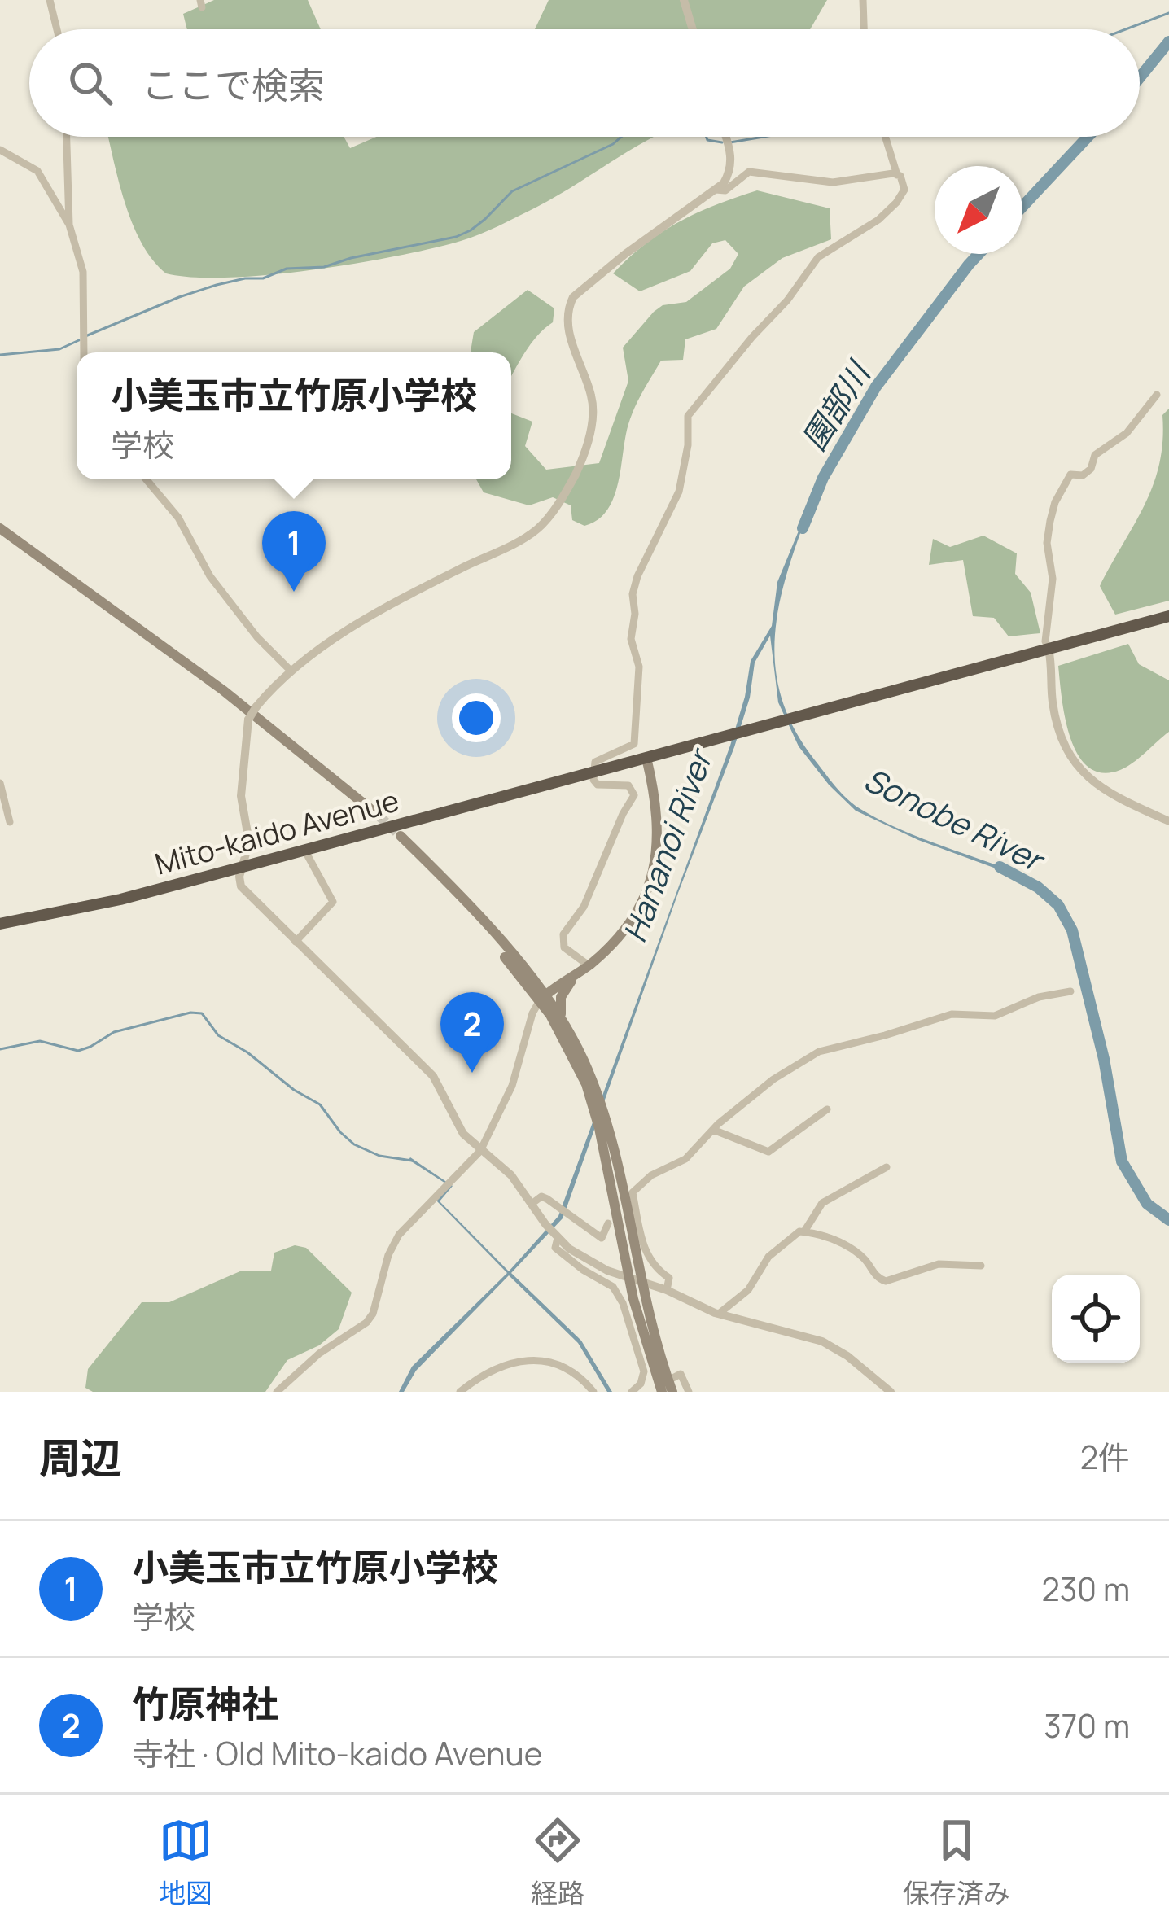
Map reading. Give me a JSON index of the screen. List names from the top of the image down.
{
  "streets": {
    "highway": ["Mito-kaido Avenue"]
  },
  "water": ["園部川", "Sonobe River", "Hananoi River"],
  "north": "bottom left",
  "page": {
    "search": "ここで検索",
    "popup": ["小美玉市立竹原小学校", "学校"],
    "pins": ["1", "2"],
    "heading": ["周辺", "2件"],
    "list": [
      {
        "mark": "1",
        "name": "小美玉市立竹原小学校",
        "note": "学校",
        "value": "230 m"
      },
      {
        "mark": "2",
        "name": "竹原神社",
        "note": "寺社 · Old Mito-kaido Avenue",
        "value": "370 m"
      }
    ],
    "nav": ["地図", "経路", "保存済み"]
  }
}
